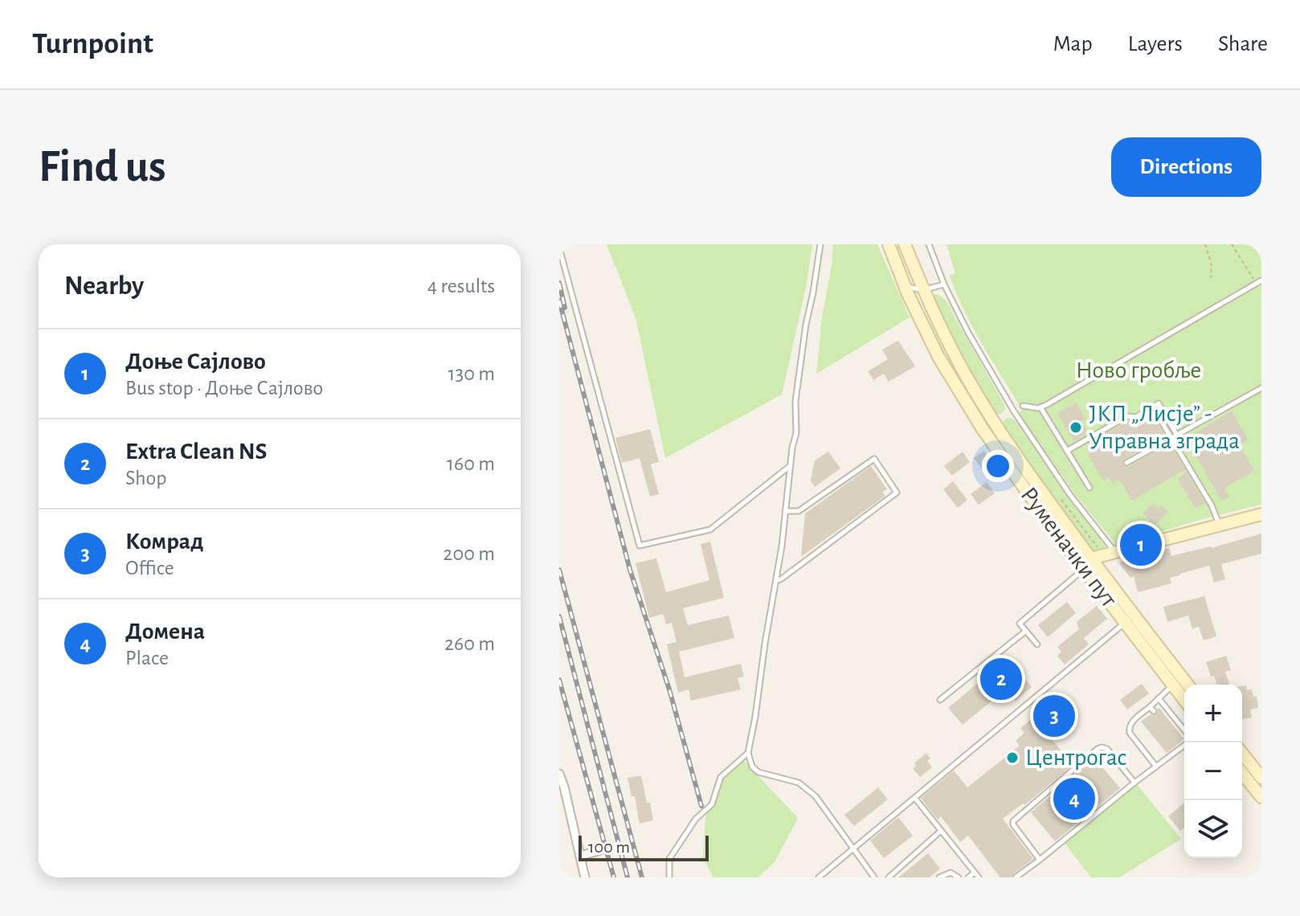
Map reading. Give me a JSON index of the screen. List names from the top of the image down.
{
  "streets": {
    "main road": ["Руменачки пут"]
  },
  "parks": ["Ново гробље"],
  "places": ["ЈКП „Лисје” - Управна зграда", "Центрогас"],
  "scale_bar": "100 m",
  "page": {
    "header": "Turnpoint",
    "nav": ["Map", "Layers", "Share"],
    "buttons": "Directions",
    "title": "Find us",
    "heading": ["Nearby", "4 results"],
    "list": [
      {
        "mark": "1",
        "name": "Доње Сајлово",
        "note": "Bus stop · Доње Сајлово",
        "value": "130 m"
      },
      {
        "mark": "2",
        "name": "Extra Clean NS",
        "note": "Shop",
        "value": "160 m"
      },
      {
        "mark": "3",
        "name": "Комрад",
        "note": "Office",
        "value": "200 m"
      },
      {
        "mark": "4",
        "name": "Домена",
        "note": "Place",
        "value": "260 m"
      }
    ],
    "pins": [
      "1",
      "2",
      "3",
      "4"
    ],
    "map_buttons": ["+", "−"],
    "scale": "100 m"
  }
}
